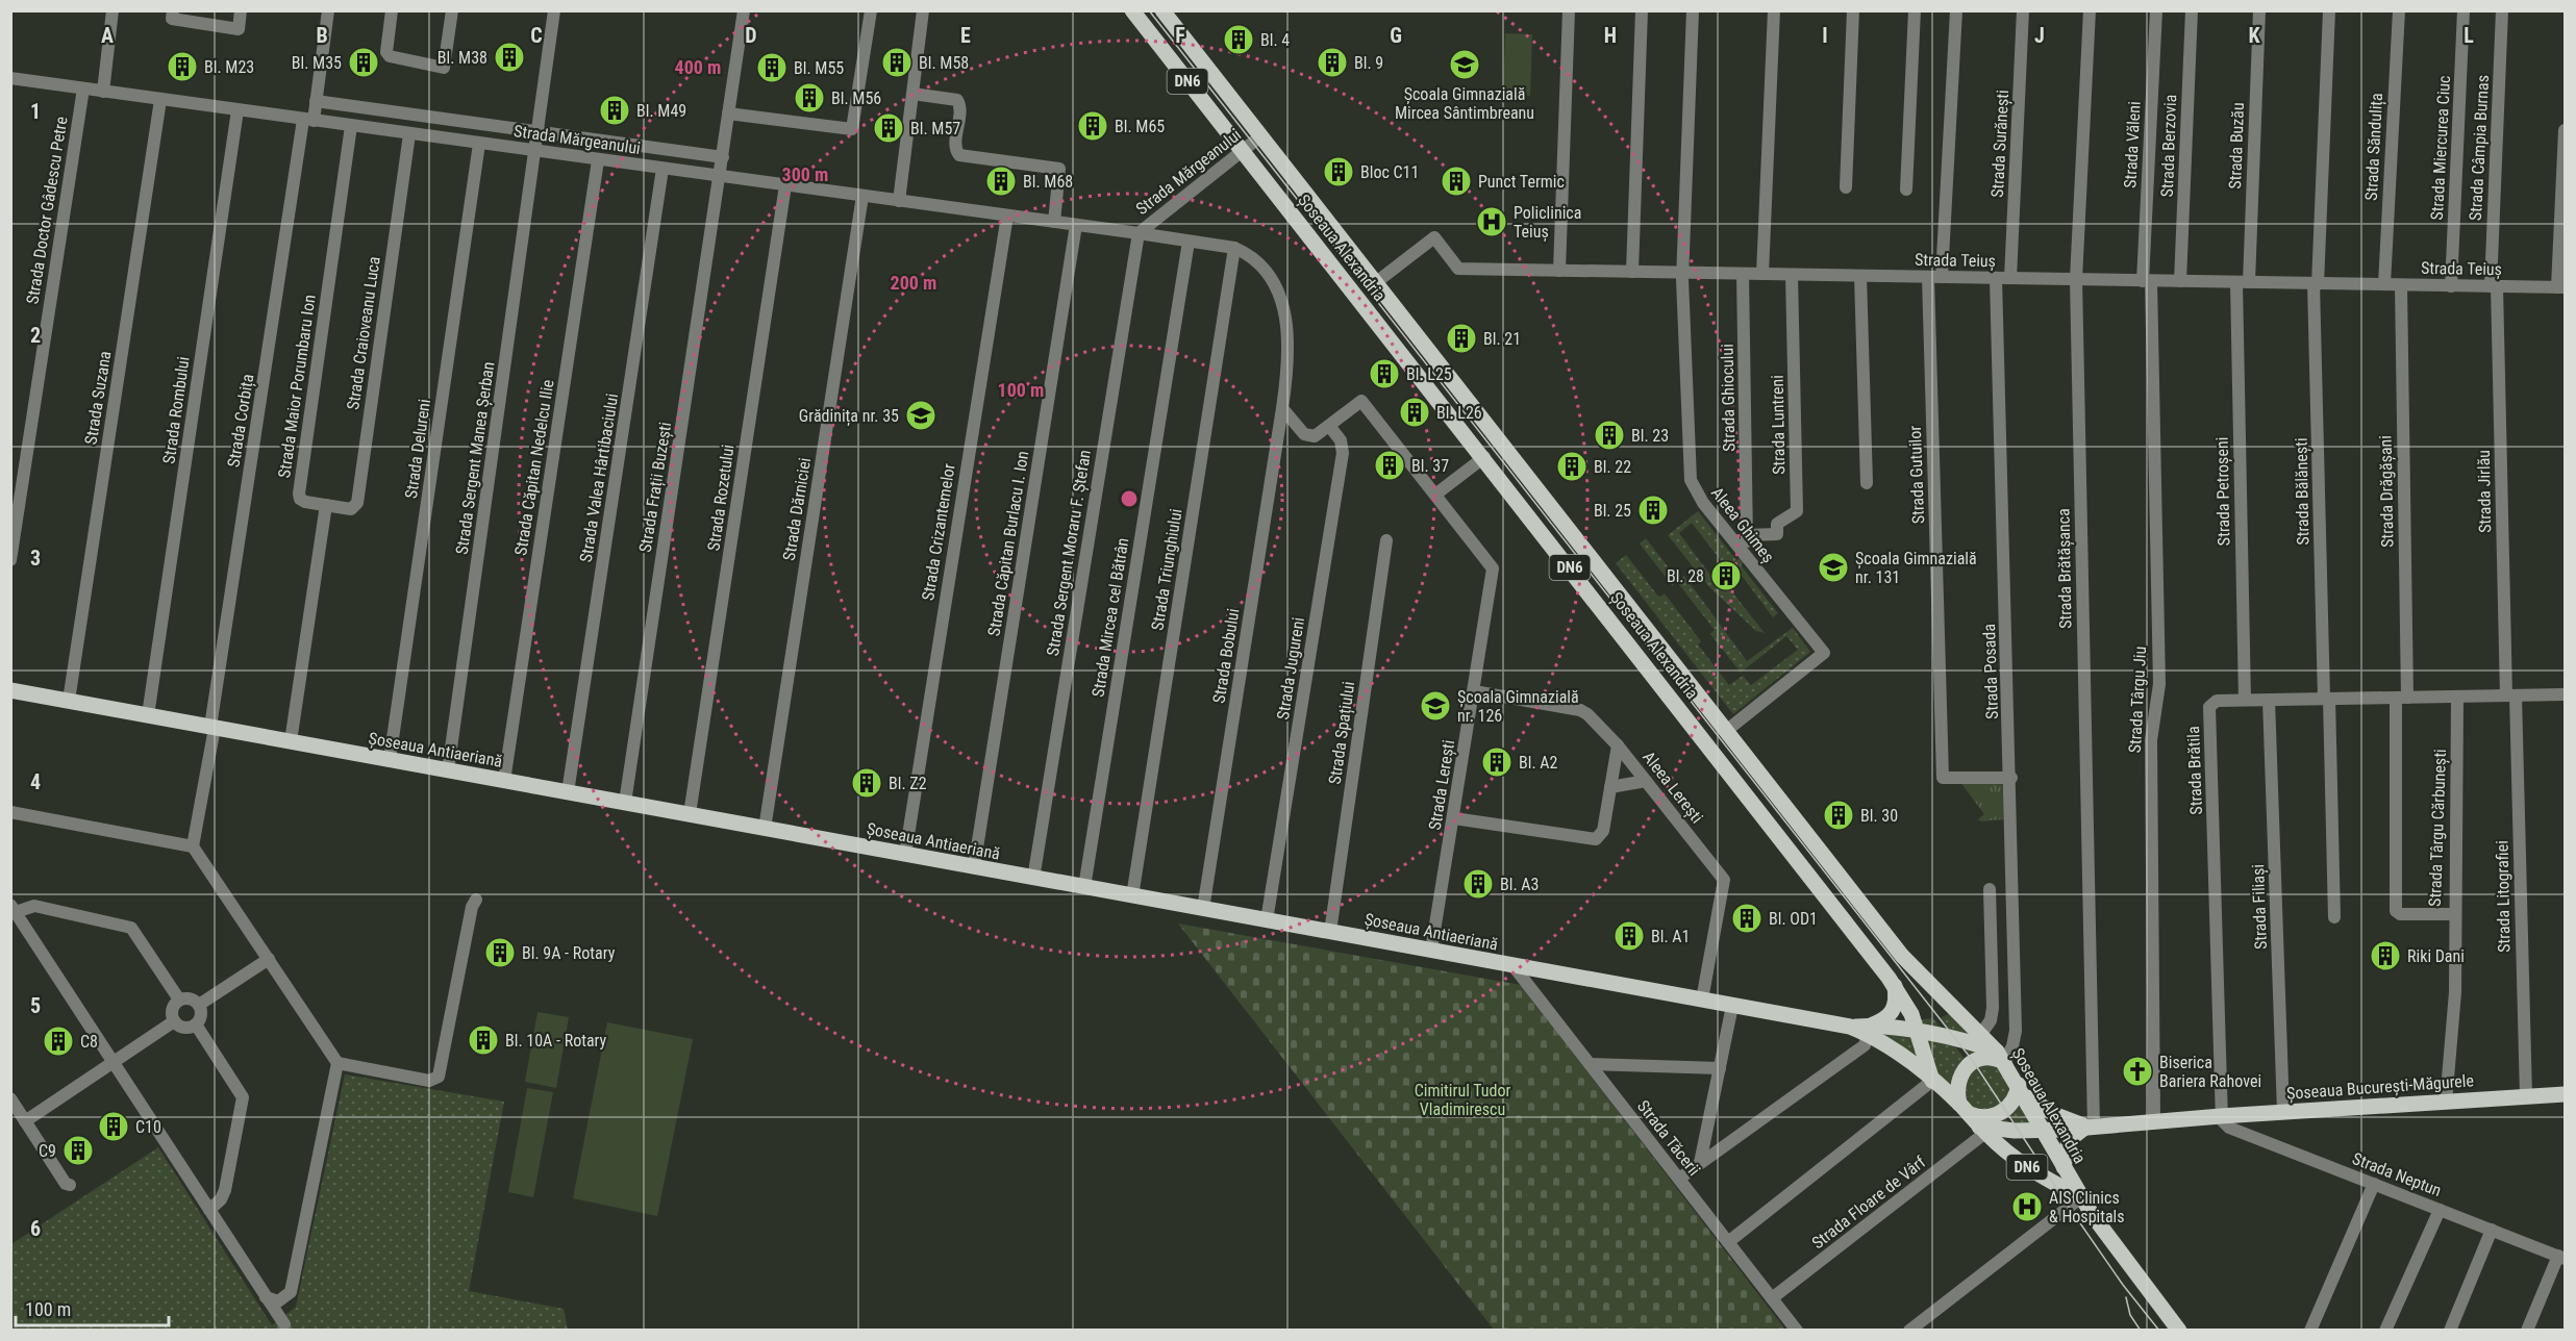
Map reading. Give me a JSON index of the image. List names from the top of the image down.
{
  "streets": {
    "main road": [
      "DN6",
      "Șoseaua Alexandria",
      "Șoseaua Antiaeriană",
      "Șoseaua București-Măgurele"
    ],
    "street": [
      "Strada Mărgeanului",
      "Strada Surănești",
      "Strada Văleni",
      "Strada Berzovia",
      "Strada Buzău",
      "Strada Săndulița",
      "Strada Miercurea Ciuc",
      "Strada Câmpia Burnas",
      "Strada Doctor Gâdescu Petre",
      "Strada Teiuș",
      "Strada Craioveanu Luca",
      "Strada Maior Porumbaru Ion",
      "Strada Suzana",
      "Strada Ghiocului",
      "Strada Rombului",
      "Strada Corbița",
      "Strada Luntreni",
      "Strada Delureni",
      "Strada Sergent Manea Șerban",
      "Strada Căpitan Nedelcu Ilie",
      "Strada Gutuilor",
      "Strada Valea Hârtibaciului",
      "Strada Frații Buzești",
      "Strada Petroșeni",
      "Strada Bălănești",
      "Strada Drăgășani",
      "Strada Jirlău",
      "Strada Rozetului",
      "Strada Dărniciei",
      "Aleea Ghimeș",
      "Strada Crizantemelor",
      "Strada Căpitan Burlacu I. Ion",
      "Strada Sergent Moraru F. Ștefan",
      "Strada Brătășanca",
      "Strada Triunghiului",
      "Strada Mircea cel Bătrân",
      "Strada Bobului",
      "Strada Jugureni",
      "Strada Posada",
      "Strada Târgu Jiu",
      "Strada Spațiului",
      "Strada Brătila",
      "Strada Lerești",
      "Aleea Lerești",
      "Strada Târgu Cărbunești",
      "Strada Litografiei",
      "Strada Filiași",
      "Strada Tăcerii",
      "Strada Neptun",
      "Strada Floare de Vârf"
    ]
  },
  "crossings": [
    ["Strada Mărgeanului", "Strada Doctor Gâdescu Petre"],
    ["Strada Mărgeanului", "Șoseaua Alexandria"],
    ["Strada Mărgeanului", "Strada Craioveanu Luca"],
    ["Strada Mărgeanului", "Strada Maior Porumbaru Ion"],
    ["Strada Mărgeanului", "Strada Suzana"],
    ["Strada Mărgeanului", "Strada Rombului"],
    ["Strada Mărgeanului", "Strada Corbița"],
    ["Strada Mărgeanului", "Strada Delureni"],
    ["Strada Mărgeanului", "Strada Sergent Manea Șerban"],
    ["Strada Mărgeanului", "Strada Căpitan Nedelcu Ilie"],
    ["Strada Mărgeanului", "Strada Valea Hârtibaciului"],
    ["Strada Mărgeanului", "Strada Frații Buzești"],
    ["Strada Mărgeanului", "Strada Rozetului"],
    ["Strada Mărgeanului", "Strada Dărniciei"],
    ["Strada Mărgeanului", "Strada Crizantemelor"],
    ["Strada Mărgeanului", "Strada Căpitan Burlacu I. Ion"],
    ["Strada Mărgeanului", "Strada Sergent Moraru F. Ștefan"],
    ["Strada Mărgeanului", "Strada Triunghiului"],
    ["Strada Mărgeanului", "Strada Mircea cel Bătrân"],
    ["Strada Surănești", "Strada Teiuș"],
    ["Strada Văleni", "Strada Teiuș"],
    ["Strada Văleni", "Strada Târgu Jiu"],
    ["Strada Berzovia", "Strada Teiuș"],
    ["Strada Buzău", "Strada Teiuș"],
    ["Strada Buzău", "Strada Petroșeni"],
    ["Strada Săndulița", "Strada Teiuș"],
    ["Strada Miercurea Ciuc", "Strada Teiuș"],
    ["Strada Câmpia Burnas", "Strada Teiuș"],
    ["Strada Câmpia Burnas", "Strada Jirlău"],
    ["Șoseaua Alexandria", "Strada Teiuș"],
    ["Șoseaua Alexandria", "Aleea Ghimeș"],
    ["Șoseaua Alexandria", "Strada Posada"],
    ["Șoseaua Alexandria", "Șoseaua Antiaeriană"],
    ["Șoseaua Alexandria", "Șoseaua București-Măgurele"],
    ["Șoseaua Alexandria", "Strada Floare de Vârf"],
    ["Strada Teiuș", "Strada Ghiocului"],
    ["Strada Teiuș", "Strada Luntreni"],
    ["Strada Teiuș", "Strada Gutuilor"],
    ["Strada Teiuș", "Strada Petroșeni"],
    ["Strada Teiuș", "Strada Bălănești"],
    ["Strada Teiuș", "Strada Drăgășani"],
    ["Strada Teiuș", "Strada Jirlău"],
    ["Strada Teiuș", "Aleea Ghimeș"],
    ["Strada Teiuș", "Strada Brătășanca"],
    ["Strada Teiuș", "Strada Posada"],
    ["Strada Teiuș", "Strada Târgu Jiu"],
    ["Strada Craioveanu Luca", "Strada Maior Porumbaru Ion"],
    ["Strada Suzana", "Șoseaua Antiaeriană"],
    ["Strada Ghiocului", "Strada Luntreni"],
    ["Strada Ghiocului", "Aleea Ghimeș"],
    ["Strada Rombului", "Șoseaua Antiaeriană"],
    ["Strada Corbița", "Șoseaua Antiaeriană"],
    ["Strada Delureni", "Șoseaua Antiaeriană"],
    ["Strada Sergent Manea Șerban", "Șoseaua Antiaeriană"],
    ["Strada Căpitan Nedelcu Ilie", "Șoseaua Antiaeriană"],
    ["Strada Gutuilor", "Strada Posada"],
    ["Strada Valea Hârtibaciului", "Șoseaua Antiaeriană"],
    ["Strada Frații Buzești", "Șoseaua Antiaeriană"],
    ["Strada Petroșeni", "Strada Brătila"],
    ["Strada Bălănești", "Strada Brătila"],
    ["Strada Drăgășani", "Strada Brătila"],
    ["Strada Drăgășani", "Strada Târgu Cărbunești"],
    ["Strada Jirlău", "Strada Brătila"],
    ["Strada Jirlău", "Strada Litografiei"],
    ["Strada Rozetului", "Șoseaua Antiaeriană"],
    ["Strada Dărniciei", "Șoseaua Antiaeriană"],
    ["Strada Crizantemelor", "Șoseaua Antiaeriană"],
    ["Strada Căpitan Burlacu I. Ion", "Șoseaua Antiaeriană"],
    ["Strada Sergent Moraru F. Ștefan", "Șoseaua Antiaeriană"],
    ["Strada Brătășanca", "Șoseaua București-Măgurele"],
    ["Strada Triunghiului", "Șoseaua Antiaeriană"],
    ["Strada Mircea cel Bătrân", "Șoseaua Antiaeriană"],
    ["Strada Bobului", "Șoseaua Antiaeriană"],
    ["Strada Bobului", "Strada Lerești"],
    ["Strada Jugureni", "Șoseaua Antiaeriană"],
    ["Strada Jugureni", "Strada Lerești"],
    ["Strada Posada", "Șoseaua Antiaeriană"],
    ["Strada Posada", "Șoseaua București-Măgurele"],
    ["Strada Târgu Jiu", "Șoseaua București-Măgurele"],
    ["Strada Spațiului", "Șoseaua Antiaeriană"],
    ["Șoseaua Antiaeriană", "Strada Lerești"],
    ["Șoseaua Antiaeriană", "Aleea Lerești"],
    ["Șoseaua Antiaeriană", "Șoseaua București-Măgurele"],
    ["Șoseaua Antiaeriană", "Strada Tăcerii"],
    ["Strada Brătila", "Strada Târgu Cărbunești"],
    ["Strada Brătila", "Strada Litografiei"],
    ["Strada Brătila", "Strada Filiași"],
    ["Strada Brătila", "Șoseaua București-Măgurele"],
    ["Strada Brătila", "Strada Neptun"],
    ["Strada Lerești", "Aleea Lerești"],
    ["Strada Litografiei", "Șoseaua București-Măgurele"],
    ["Strada Filiași", "Șoseaua București-Măgurele"],
    ["Șoseaua București-Măgurele", "Strada Neptun"],
    ["Șoseaua București-Măgurele", "Strada Floare de Vârf"],
    ["Strada Tăcerii", "Strada Floare de Vârf"]
  ],
  "parks": ["Cimitirul Tudor Vladimirescu"],
  "places": {
    "building": [
      "Bl. 4",
      "Bl. M38",
      "Bl. M35",
      "Bl. M58",
      "Bl. 9",
      "Bl. M23",
      "Bl. M55",
      "Bl. M56",
      "Bl. M49",
      "Bl. M65",
      "Bl. M57",
      "Bloc C11",
      "Bl. M68",
      "Punct Termic",
      "Bl. 21",
      "Bl. L25",
      "Bl. L26",
      "Bl. 23",
      "Bl. 37",
      "Bl. 22",
      "Bl. 25",
      "Bl. 28",
      "Bl. A2",
      "Bl. Z2",
      "Bl. 30",
      "Bl. A3",
      "Bl. OD1",
      "Bl. A1",
      "Bl. 9A - Rotary",
      "Riki Dani",
      "Bl. 10A - Rotary",
      "C8",
      "C10",
      "C9"
    ],
    "school or university": [
      "Școala Gimnazială Mircea Sântimbreanu",
      "Grădinița nr. 35",
      "Școala Gimnazială nr. 131",
      "Școala Gimnazială nr. 126"
    ],
    "hospital": ["Policlinica Teiuș", "AIS Clinics & Hospitals"],
    "church": ["Biserica Bariera Rahovei"]
  },
  "scale_bar": "100 m",
  "grid": {
    "columns": [
      "A",
      "B",
      "C",
      "D",
      "E",
      "F",
      "G",
      "H",
      "I",
      "J",
      "K",
      "L"
    ],
    "rows": [
      "1",
      "2",
      "3",
      "4",
      "5",
      "6"
    ]
  },
  "rings": [
    "400 m",
    "300 m",
    "200 m",
    "100 m"
  ]
}
